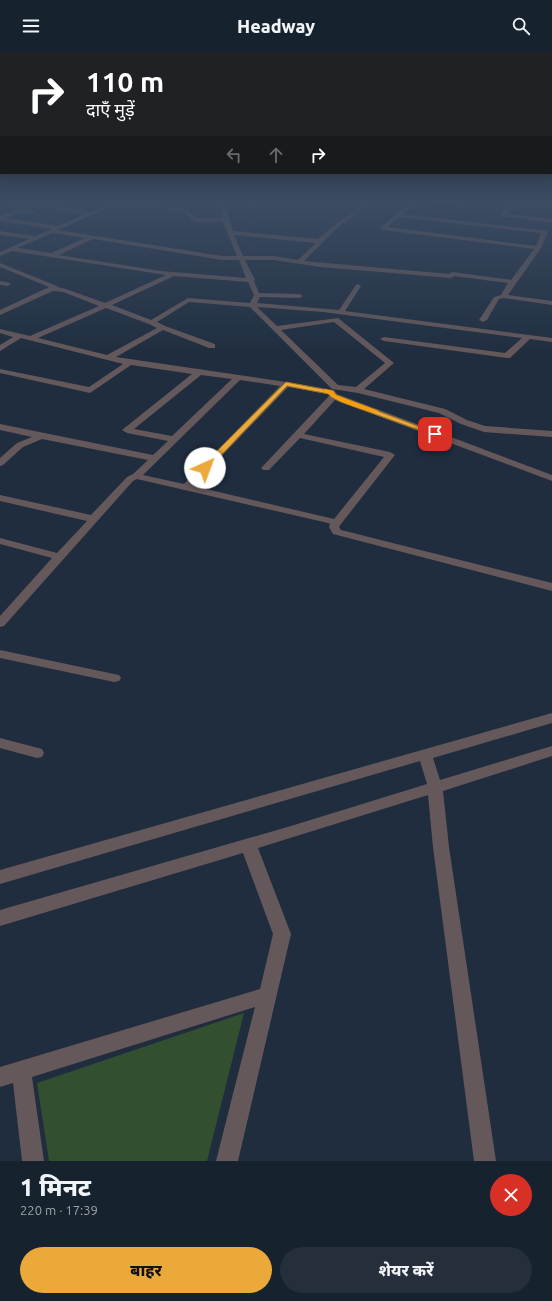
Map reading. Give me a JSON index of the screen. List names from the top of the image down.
{
  "page": {
    "header": "Headway",
    "turn": ["110 m", "दाएँ मुड़ें"],
    "heading": ["1 मिनट", "220 m · 17:39"],
    "buttons": ["बाहर", "शेयर करें"]
  }
}
